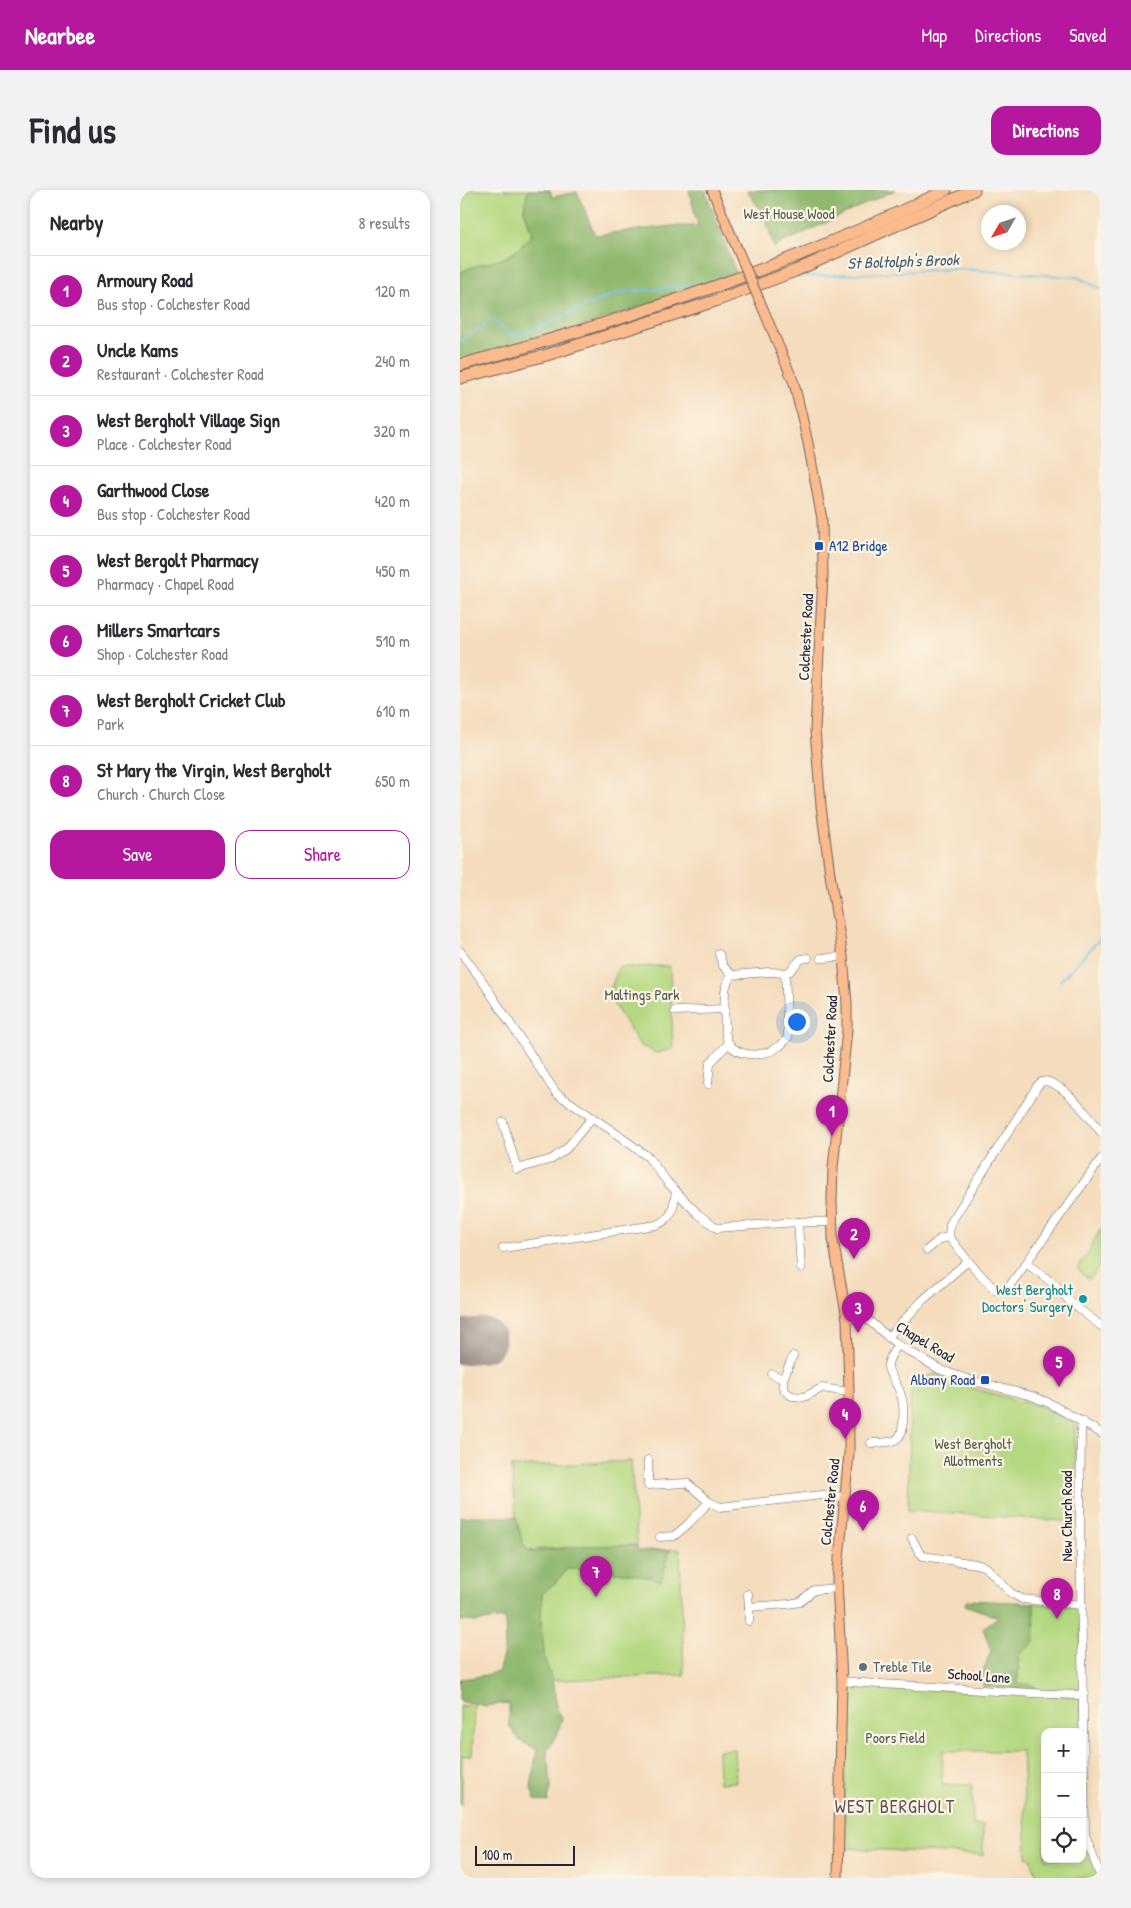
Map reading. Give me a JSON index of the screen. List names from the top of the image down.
{
  "streets": {
    "main road": ["Colchester Road"],
    "street": ["Chapel Road", "New Church Road", "School Lane"]
  },
  "crossings": [
    ["Colchester Road", "Chapel Road"],
    ["Colchester Road", "School Lane"],
    ["Chapel Road", "New Church Road"],
    ["New Church Road", "School Lane"]
  ],
  "districts": ["WEST BERGHOLT"],
  "water": ["St Boltolph's Brook"],
  "parks": [
    "West House Wood",
    "Maltings Park",
    "West Bergholt Allotments",
    "Poors Field"
  ],
  "places": {
    "transit": ["A12 Bridge", "Albany Road"],
    "other": ["West Bergholt Doctors' Surgery", "Treble Tile"]
  },
  "scale_bar": "100 m",
  "north": "bottom left",
  "page": {
    "header": "Nearbee",
    "nav": ["Map", "Directions", "Saved"],
    "buttons": [
      "Directions",
      ["Save", "Share"]
    ],
    "title": "Find us",
    "heading": ["Nearby", "8 results"],
    "list": [
      {
        "mark": "1",
        "name": "Armoury Road",
        "note": "Bus stop · Colchester Road",
        "value": "120 m"
      },
      {
        "mark": "2",
        "name": "Uncle Kams",
        "note": "Restaurant · Colchester Road",
        "value": "240 m"
      },
      {
        "mark": "3",
        "name": "West Bergholt Village Sign",
        "note": "Place · Colchester Road",
        "value": "320 m"
      },
      {
        "mark": "4",
        "name": "Garthwood Close",
        "note": "Bus stop · Colchester Road",
        "value": "420 m"
      },
      {
        "mark": "5",
        "name": "West Bergolt Pharmacy",
        "note": "Pharmacy · Chapel Road",
        "value": "450 m"
      },
      {
        "mark": "6",
        "name": "Millers Smartcars",
        "note": "Shop · Colchester Road",
        "value": "510 m"
      },
      {
        "mark": "7",
        "name": "West Bergholt Cricket Club",
        "note": "Park",
        "value": "610 m"
      },
      {
        "mark": "8",
        "name": "St Mary the Virgin, West Bergholt",
        "note": "Church · Church Close",
        "value": "650 m"
      }
    ],
    "pins": [
      "1",
      "2",
      "3",
      "5",
      "4",
      "6",
      "7",
      "8"
    ],
    "map_buttons": ["+", "−"],
    "scale": "100 m"
  }
}
